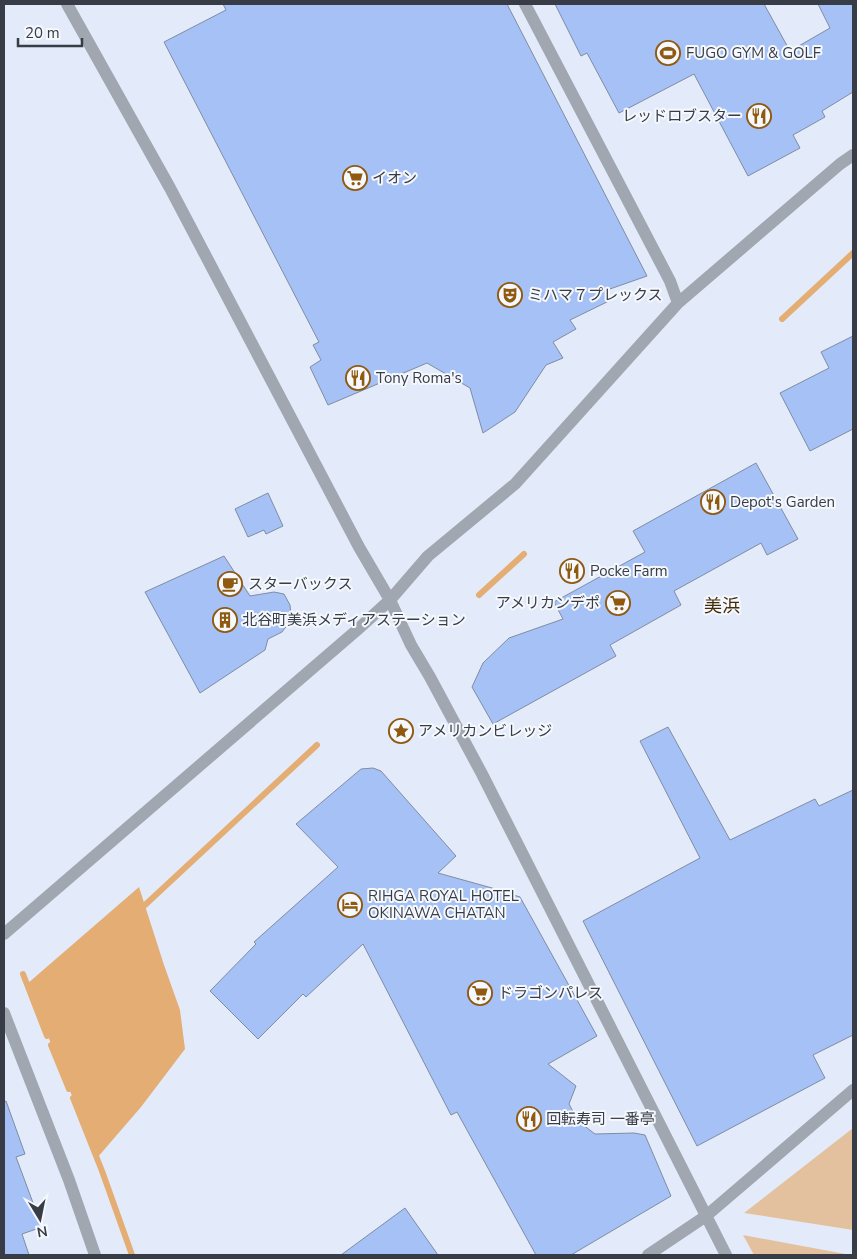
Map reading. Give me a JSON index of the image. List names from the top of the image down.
{
  "districts": ["美浜"],
  "places": {
    "sports": ["FUGO GYM & GOLF"],
    "restaurant": [
      "レッドロブスター",
      "Tony Roma's",
      "Depot's Garden",
      "Pocke Farm",
      "回転寿司 一番亭"
    ],
    "supermarket": ["イオン", "アメリカンデポ", "ドラゴンパレス"],
    "theatre": ["ミハマ７プレックス"],
    "cafe": ["スターバックス"],
    "building": ["北谷町美浜メディアステーション"],
    "place": ["アメリカンビレッジ"],
    "hotel": ["RIHGA ROYAL HOTEL OKINAWA CHATAN"]
  },
  "scale_bar": "20 m",
  "north": "bottom"
}
